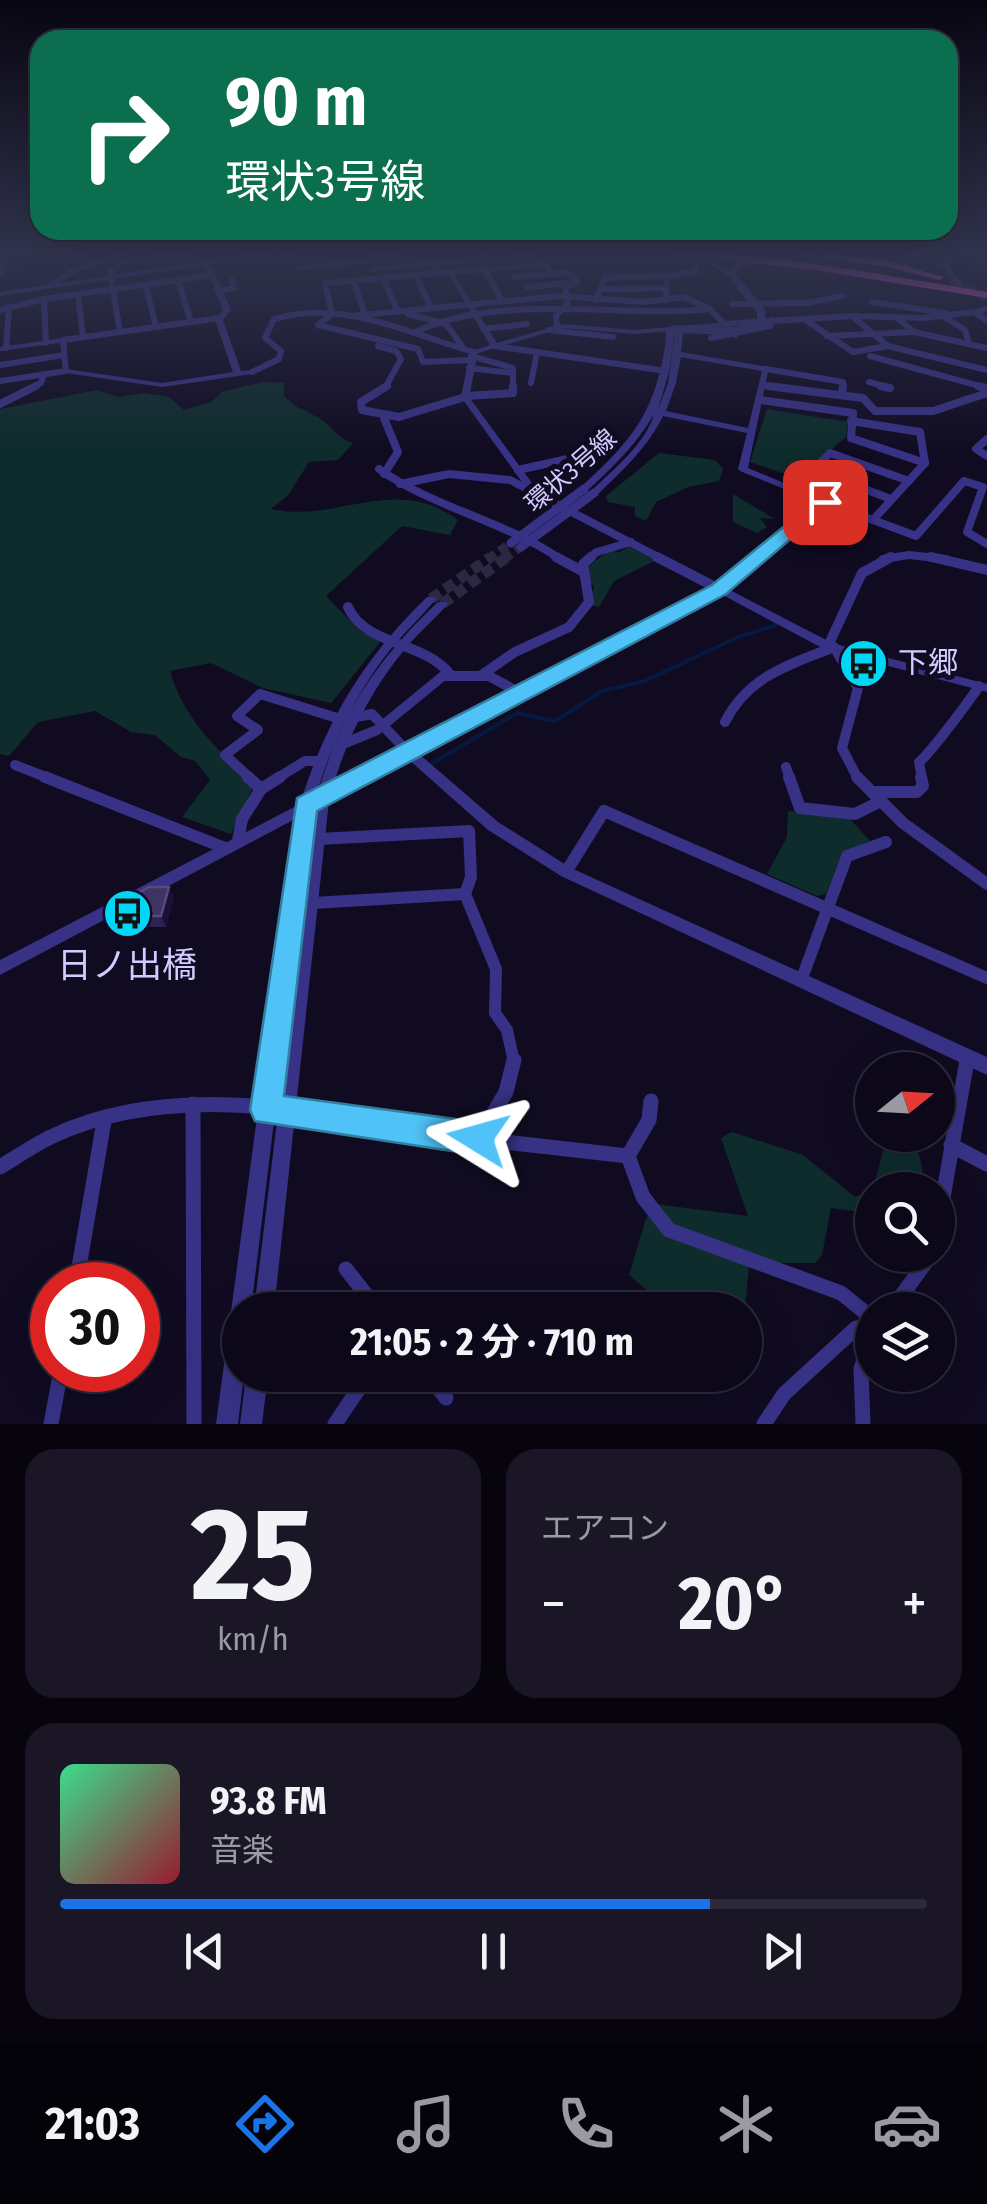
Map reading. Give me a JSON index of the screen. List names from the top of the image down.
{
  "streets": {
    "street": ["環状3号線"]
  },
  "places": {
    "bus stop": ["下郷", "日ノ出橋"]
  },
  "north": "right",
  "page": {
    "turn": ["90 m", "環状3号線"],
    "limit": "30",
    "trip": "21:05 · 2 分 · 710 m",
    "tile": [
      ["25", "km/h"],
      "エアコン"
    ],
    "heat": ["−", "20°", "+"],
    "song": ["93.8 FM", "音楽"],
    "tabs": "21:03"
  }
}
